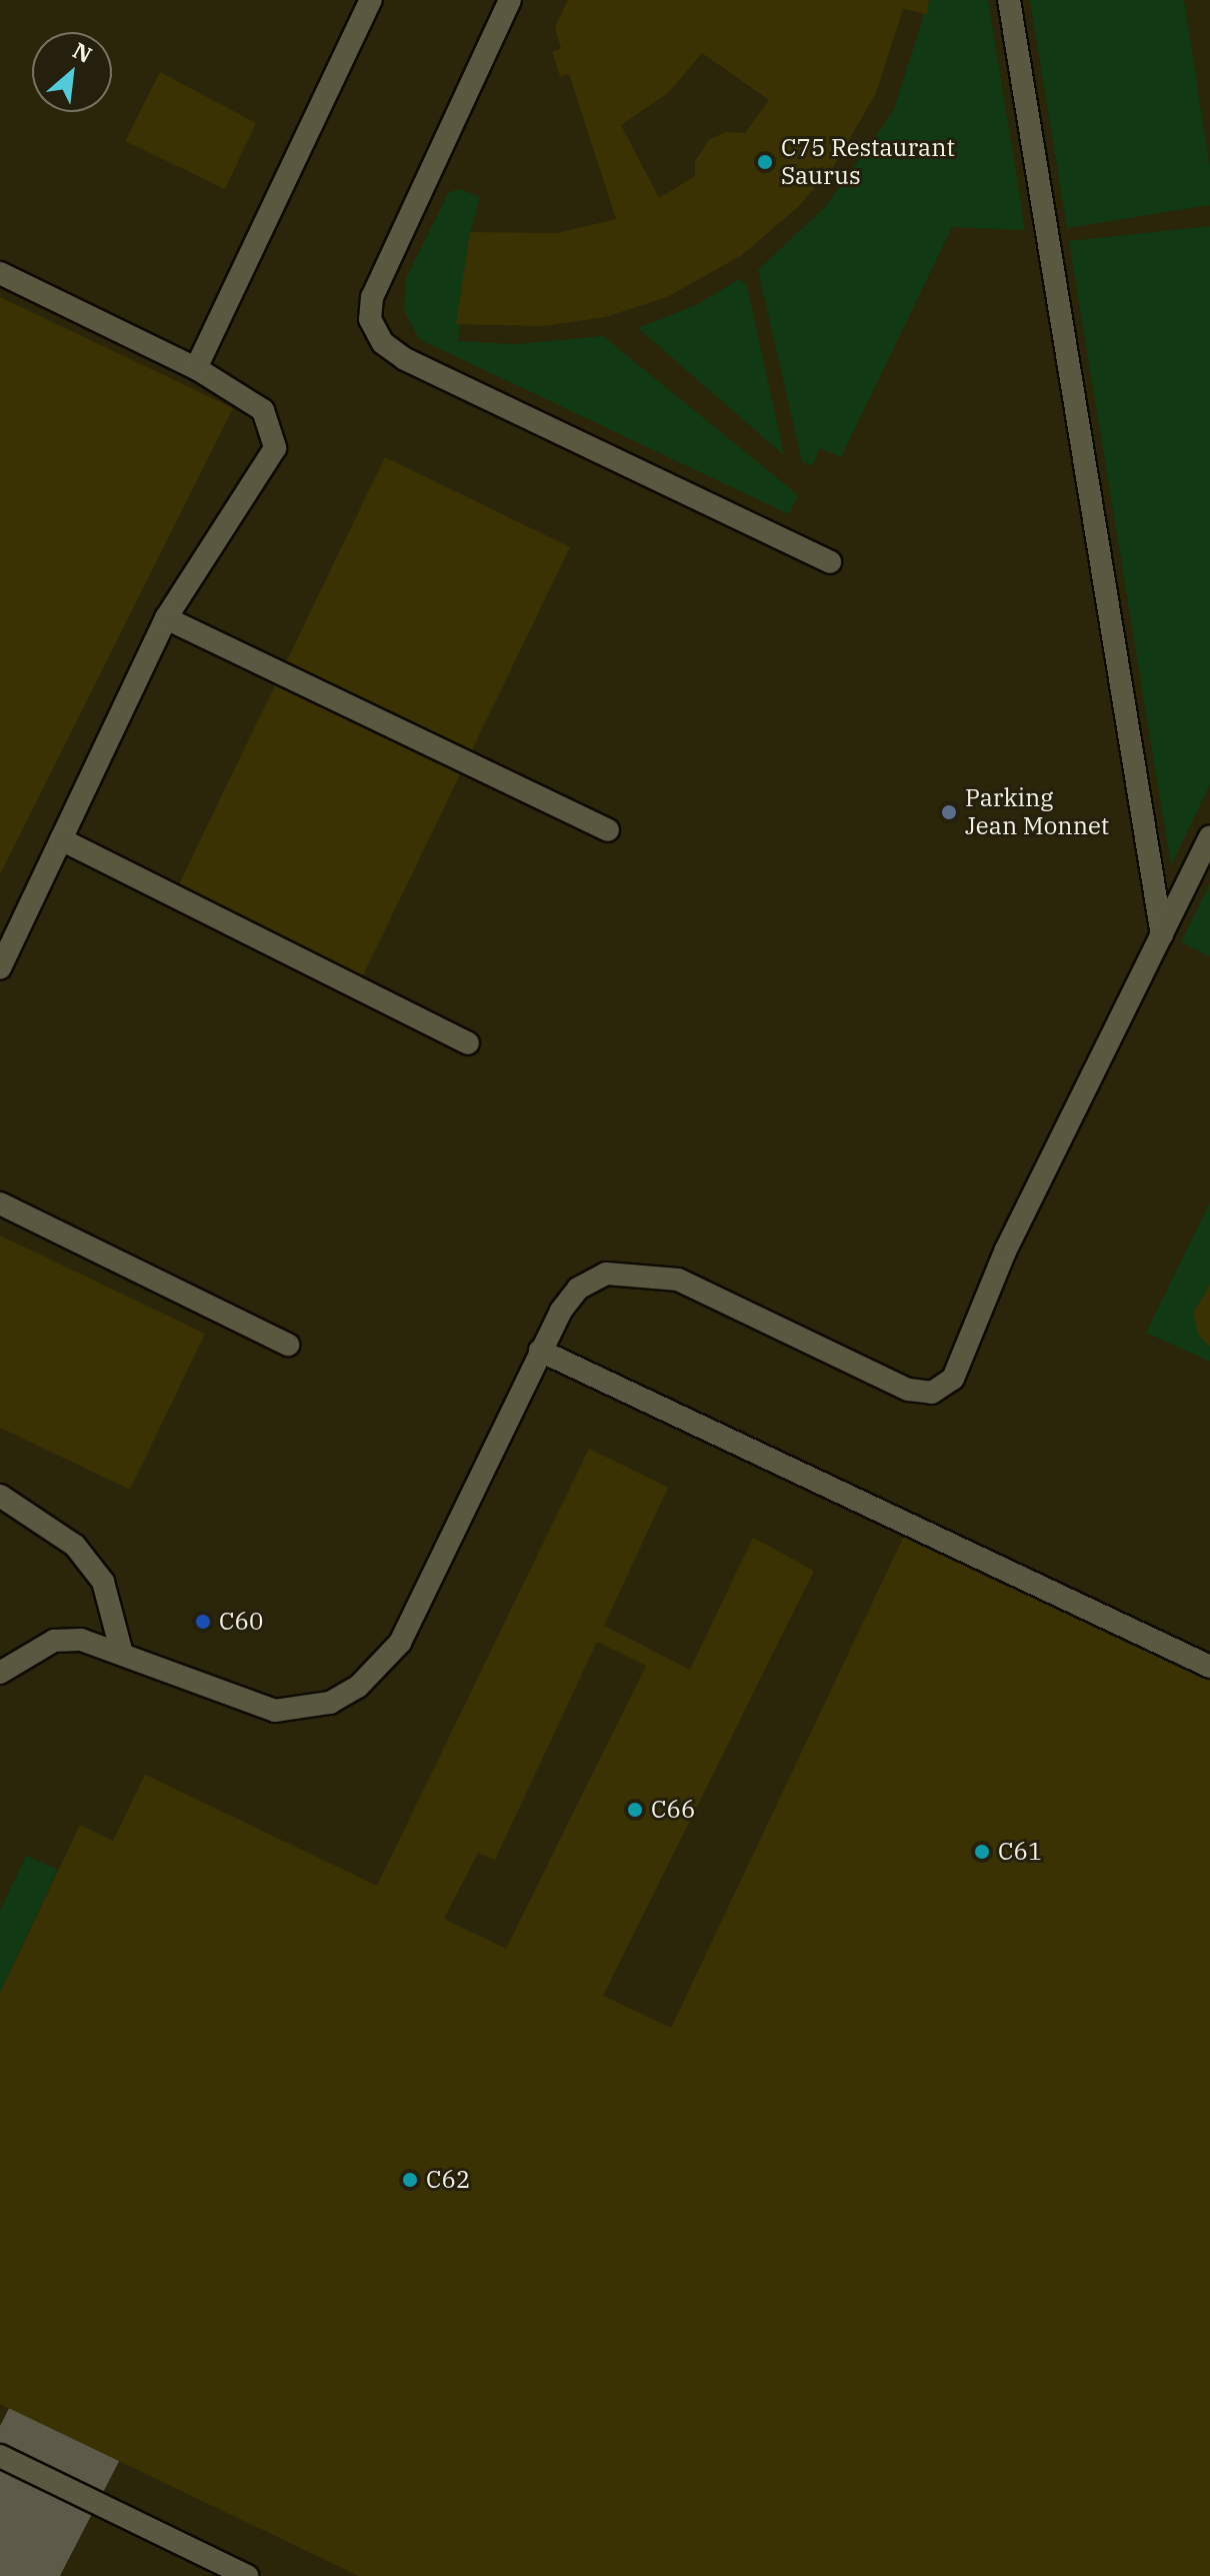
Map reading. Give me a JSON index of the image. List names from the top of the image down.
{
  "places": [
    "C75 Restaurant Saurus",
    "Parking Jean Monnet",
    "C60",
    "C66",
    "C61",
    "C62"
  ],
  "north": "top right"
}
